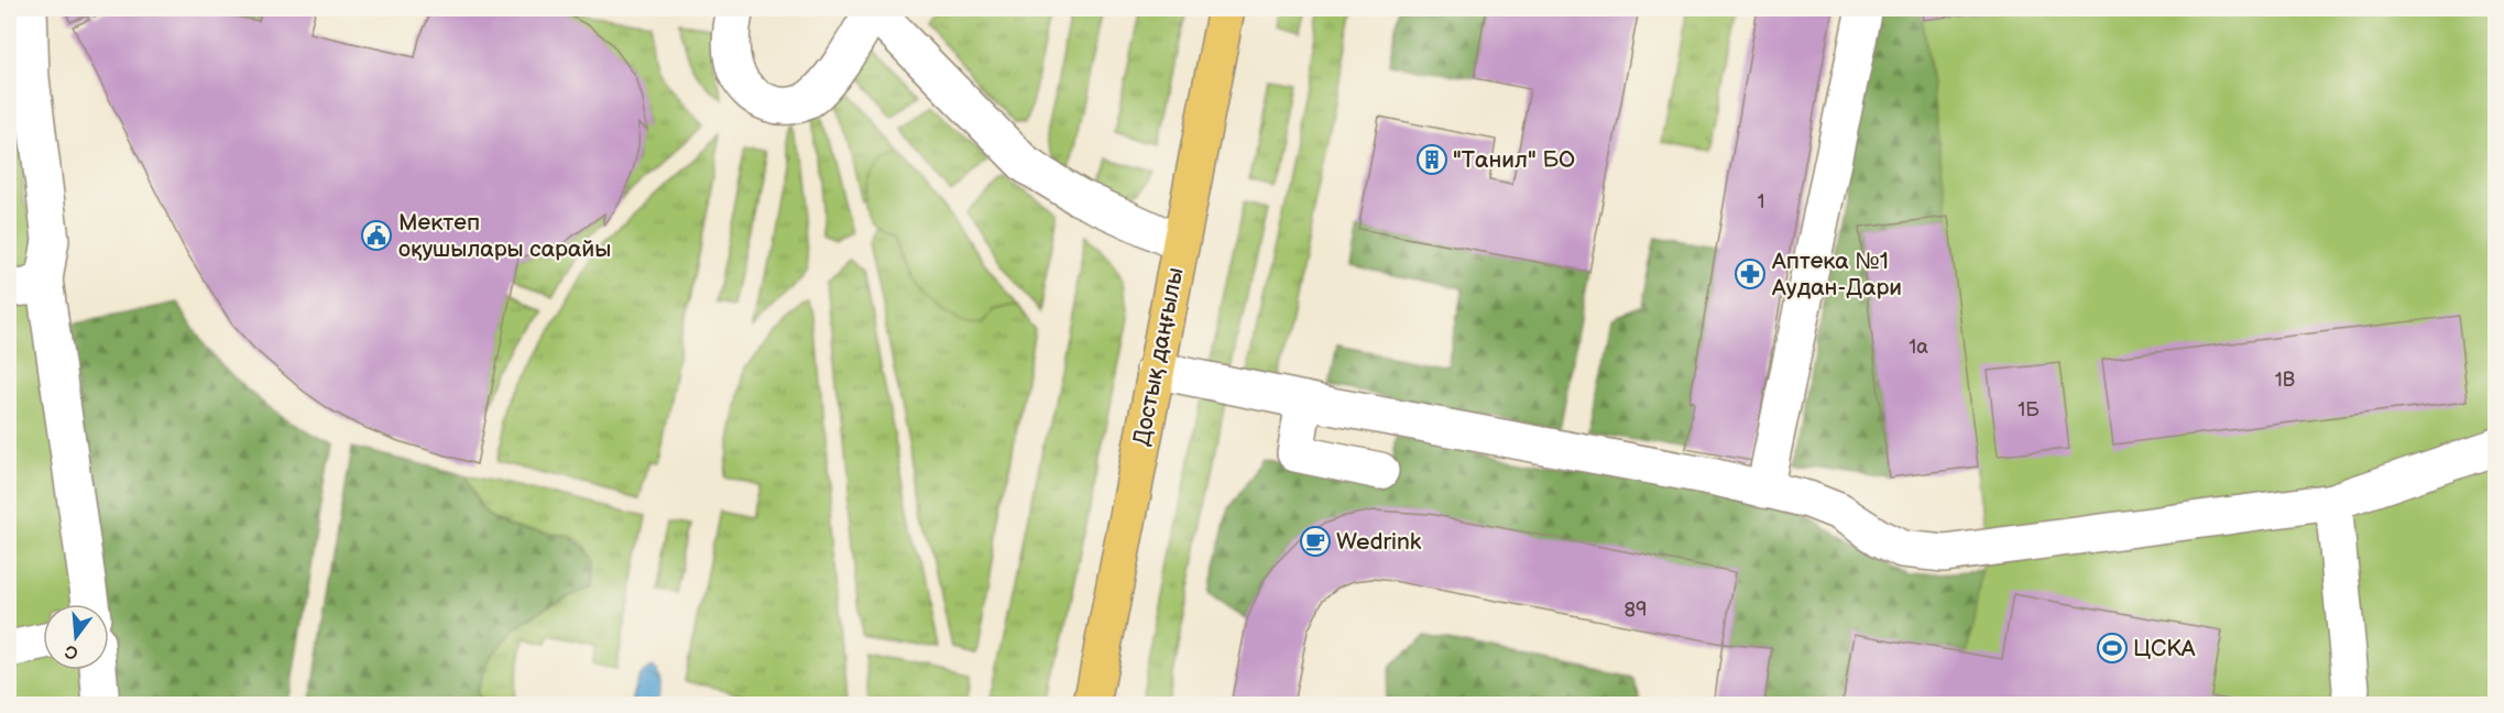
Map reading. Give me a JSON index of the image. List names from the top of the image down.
{
  "streets": {
    "main road": ["Достық даңғылы"]
  },
  "places": {
    "building": ["\"Танил\" БО"],
    "public building": ["Мектеп оқушылары сарайы"],
    "pharmacy": ["Аптека №1 Аудан-Дари"],
    "cafe": ["Wedrink"],
    "sports": ["ЦСКА"]
  },
  "house_numbers": [
    "1",
    "1а",
    "1В",
    "1Б",
    "89"
  ],
  "north": "bottom"
}
